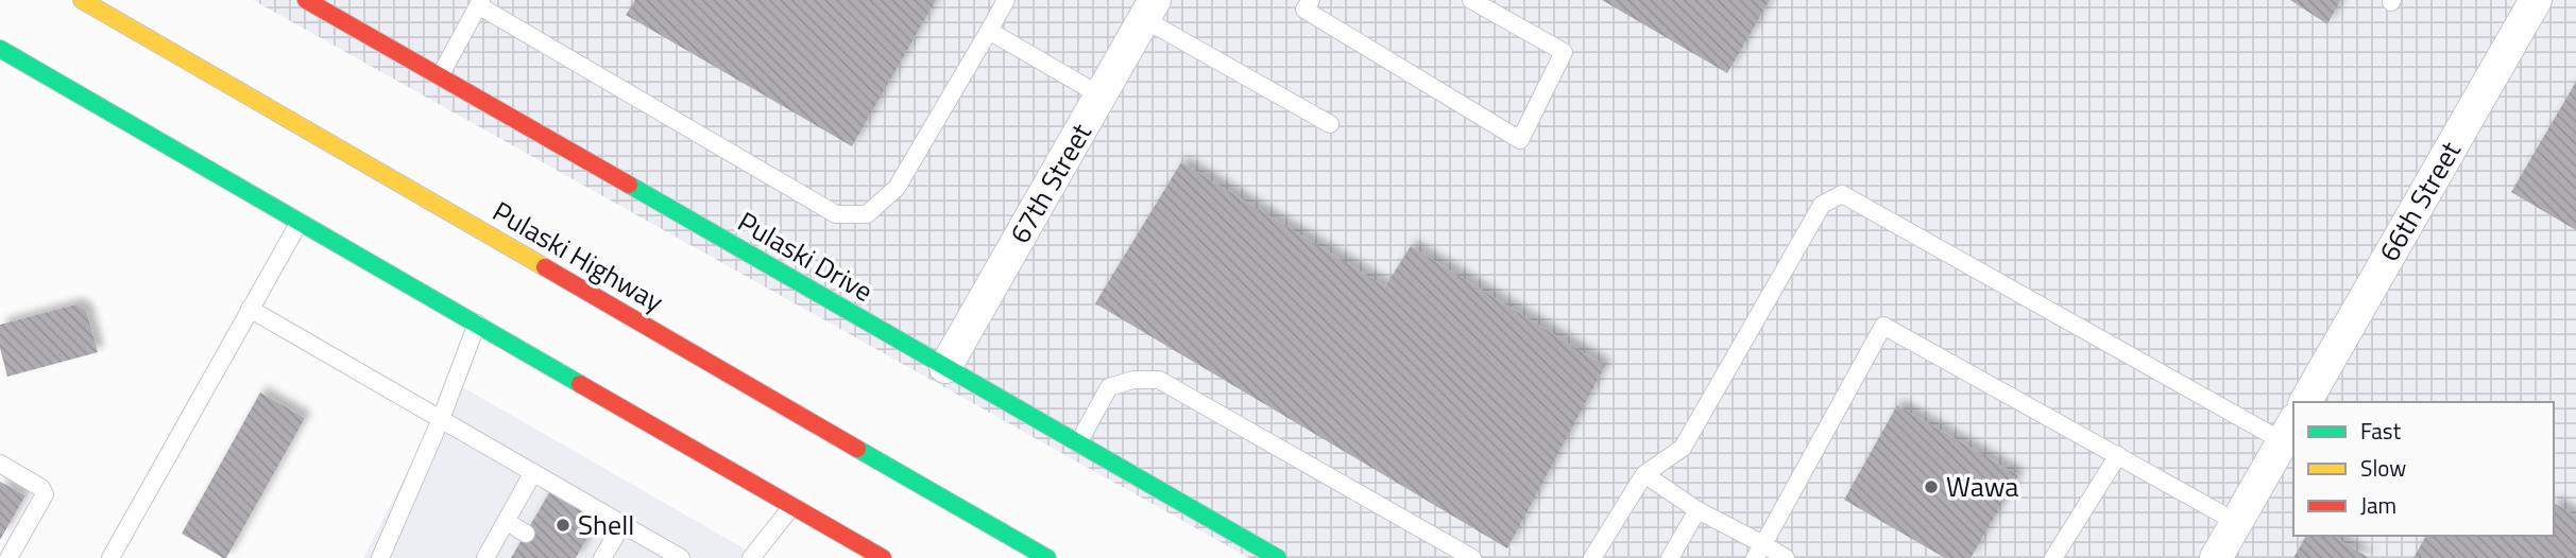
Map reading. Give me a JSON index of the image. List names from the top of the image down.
{
  "streets": {
    "main road": ["Pulaski Highway", "Pulaski Drive"],
    "street": ["67th Street", "66th Street"]
  },
  "crossings": [
    ["67th Street", "Pulaski Drive"]
  ],
  "places": ["Wawa", "Shell"],
  "legend": ["Fast", "Slow", "Jam"]
}
